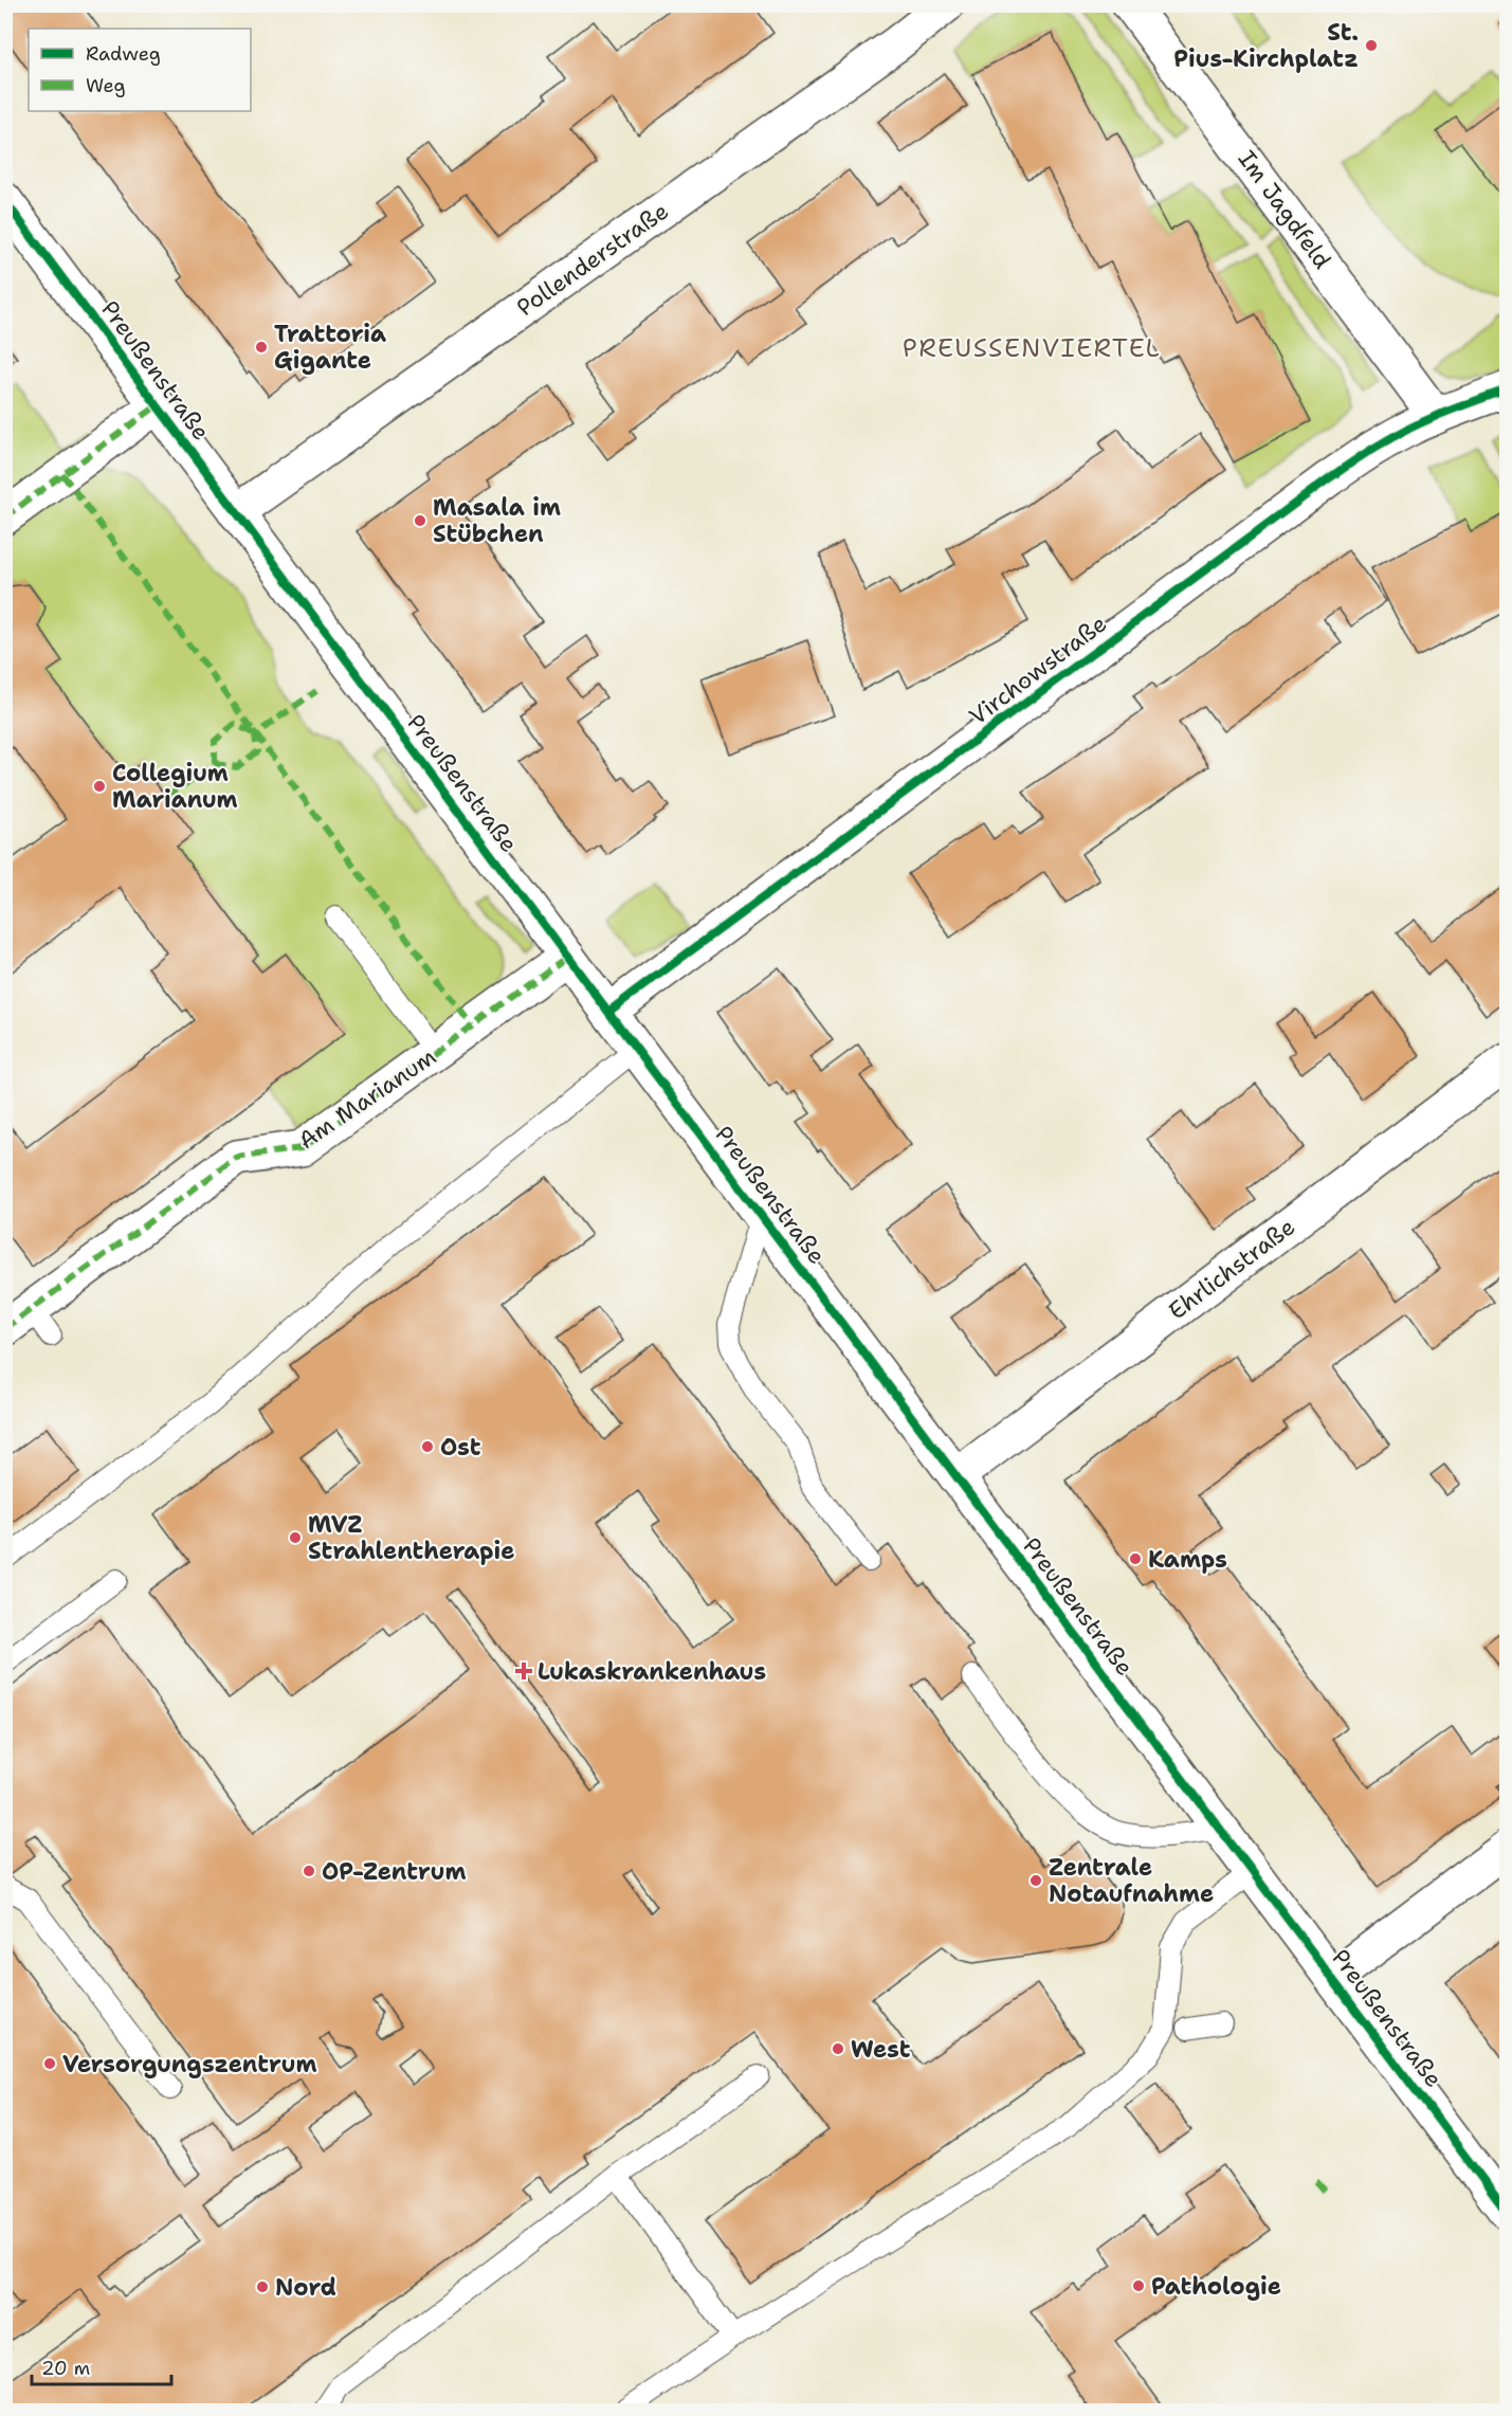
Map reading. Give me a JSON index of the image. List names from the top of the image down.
{
  "streets": {
    "street": [
      "Im Jagdfeld",
      "Pollenderstraße",
      "Preußenstraße",
      "Virchowstraße",
      "Am Marianum",
      "Ehrlichstraße"
    ]
  },
  "crossings": [
    ["Im Jagdfeld", "Virchowstraße"],
    ["Pollenderstraße", "Preußenstraße"],
    ["Preußenstraße", "Virchowstraße"],
    ["Preußenstraße", "Am Marianum"],
    ["Preußenstraße", "Ehrlichstraße"]
  ],
  "districts": ["PREUSSENVIERTEL"],
  "places": {
    "other": [
      "St. Pius-Kirchplatz",
      "Trattoria Gigante",
      "Masala im Stübchen",
      "Collegium Marianum",
      "Ost",
      "MVZ Strahlentherapie",
      "Kamps",
      "OP-Zentrum",
      "Zentrale Notaufnahme",
      "West",
      "Versorgungszentrum",
      "Pathologie",
      "Nord"
    ],
    "health": ["Lukaskrankenhaus"]
  },
  "legend": ["Radweg", "Weg"],
  "scale_bar": "20 m"
}
